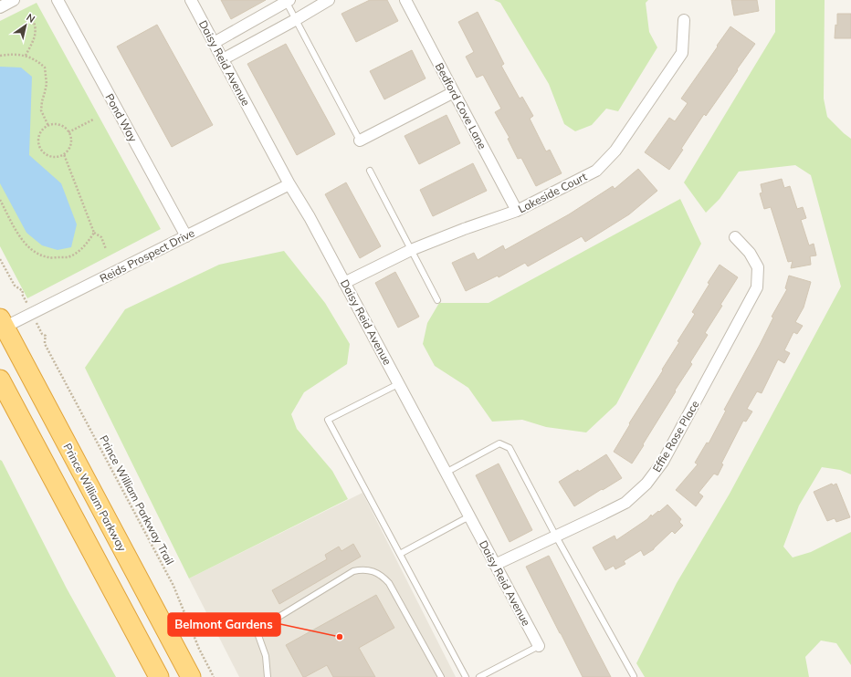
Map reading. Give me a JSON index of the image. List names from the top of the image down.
{
  "streets": {
    "highway": ["Prince William Parkway"],
    "street": [
      "Daisy Reid Avenue",
      "Bedford Cove Lane",
      "Pond Way",
      "Lakeside Court",
      "Reids Prospect Drive",
      "Effie Rose Place"
    ],
    "path": ["Prince William Parkway Trail"]
  },
  "crossings": [
    ["Daisy Reid Avenue", "Lakeside Court"],
    ["Daisy Reid Avenue", "Reids Prospect Drive"],
    ["Daisy Reid Avenue", "Effie Rose Place"],
    ["Bedford Cove Lane", "Lakeside Court"],
    ["Pond Way", "Reids Prospect Drive"],
    ["Reids Prospect Drive", "Prince William Parkway"]
  ],
  "places": ["Belmont Gardens"],
  "north": "top right"
}
